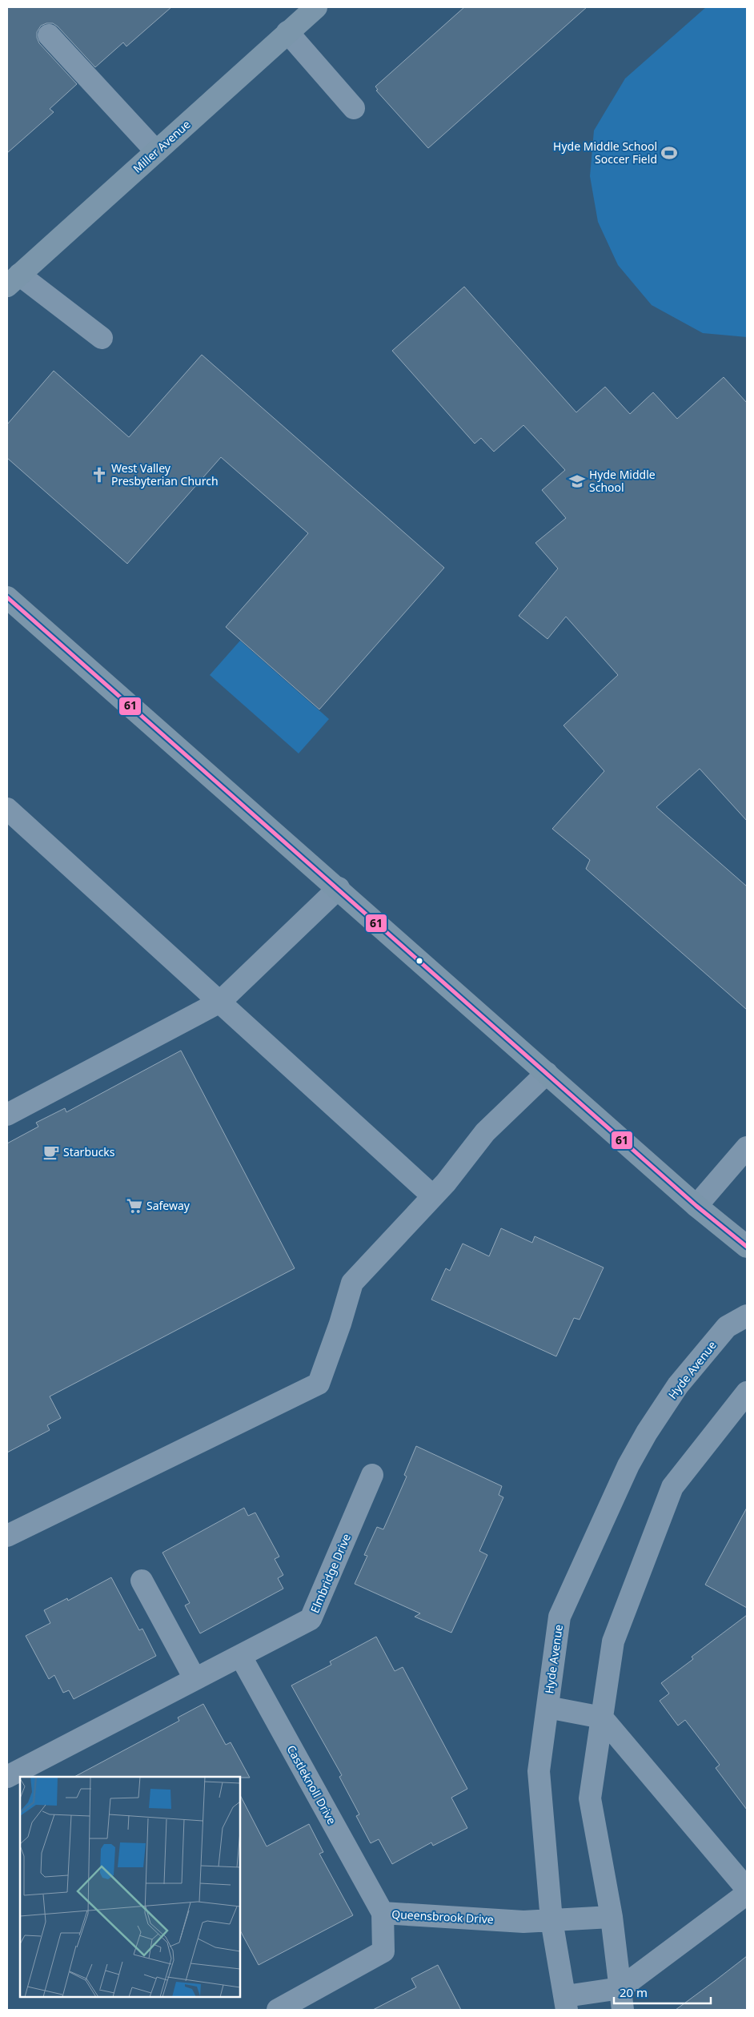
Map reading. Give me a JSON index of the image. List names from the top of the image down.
{
  "streets": {
    "main road": ["Miller Avenue"],
    "street": [
      "Hyde Avenue",
      "Elmbridge Drive",
      "Castleknoll Drive",
      "Queensbrook Drive"
    ]
  },
  "crossings": [
    ["Hyde Avenue", "Queensbrook Drive"],
    ["Elmbridge Drive", "Castleknoll Drive"],
    ["Castleknoll Drive", "Queensbrook Drive"]
  ],
  "places": {
    "sports": ["Hyde Middle School Soccer Field"],
    "church": ["West Valley Presbyterian Church"],
    "school or university": ["Hyde Middle School"],
    "cafe": ["Starbucks"],
    "supermarket": ["Safeway"]
  },
  "lines": ["transit line 61"],
  "scale_bar": "20 m"
}
